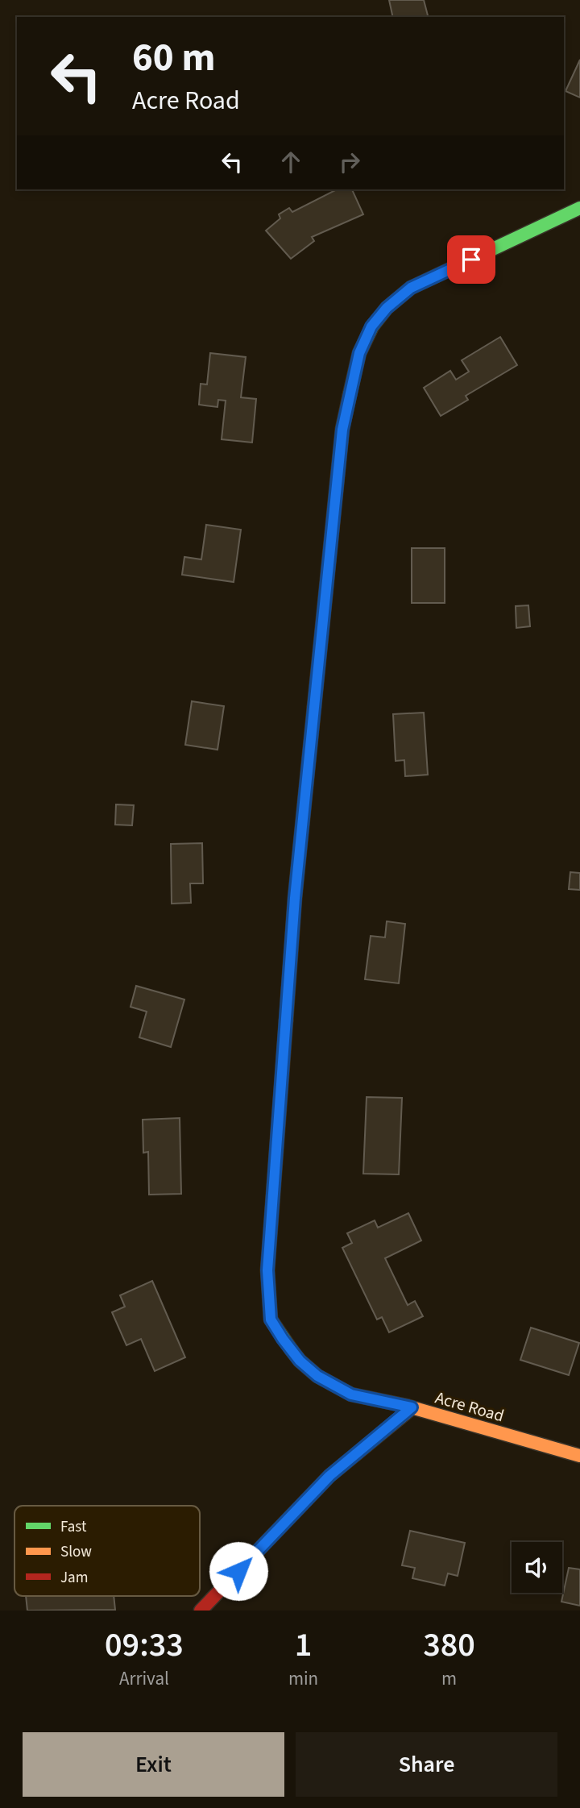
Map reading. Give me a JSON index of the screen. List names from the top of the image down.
{
  "streets": {
    "street": ["Acre Road"]
  },
  "legend": ["Fast", "Slow", "Jam"],
  "page": {
    "turn": ["60 m", "Acre Road"],
    "eta": [
      "09:33",
      "Arrival",
      "1",
      "min",
      "380",
      "m"
    ],
    "buttons": ["Exit", "Share"]
  }
}
